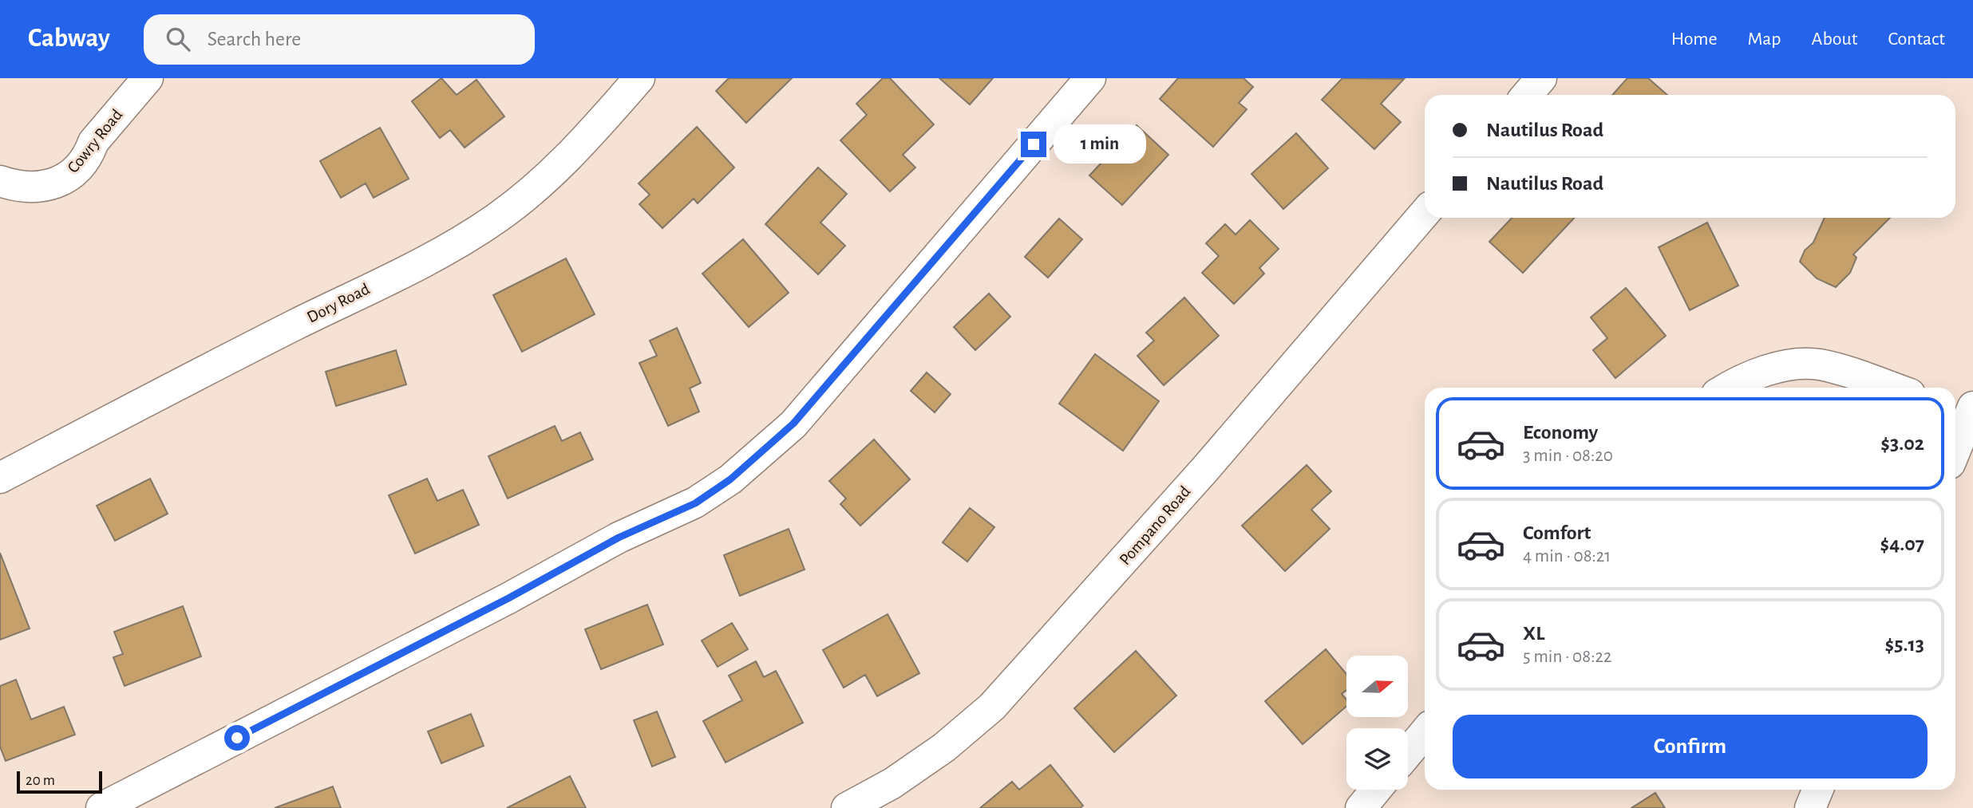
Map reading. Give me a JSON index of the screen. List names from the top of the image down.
{
  "streets": {
    "street": ["Cowry Road", "Dory Road", "Pompano Road"]
  },
  "scale_bar": "20 m",
  "north": "right",
  "page": {
    "header": "Cabway",
    "search": "Search here",
    "nav": [
      "Home",
      "Map",
      "About",
      "Contact"
    ],
    "banner": ["Nautilus Road", "Nautilus Road"],
    "bubble": "1 min",
    "list": [
      {
        "name": "Economy",
        "note": "3 min · 08:20",
        "value": "$3.02"
      },
      {
        "name": "Comfort",
        "note": "4 min · 08:21",
        "value": "$4.07"
      },
      {
        "name": "XL",
        "note": "5 min · 08:22",
        "value": "$5.13"
      }
    ],
    "buttons": "Confirm",
    "scale": "20 m"
  }
}
